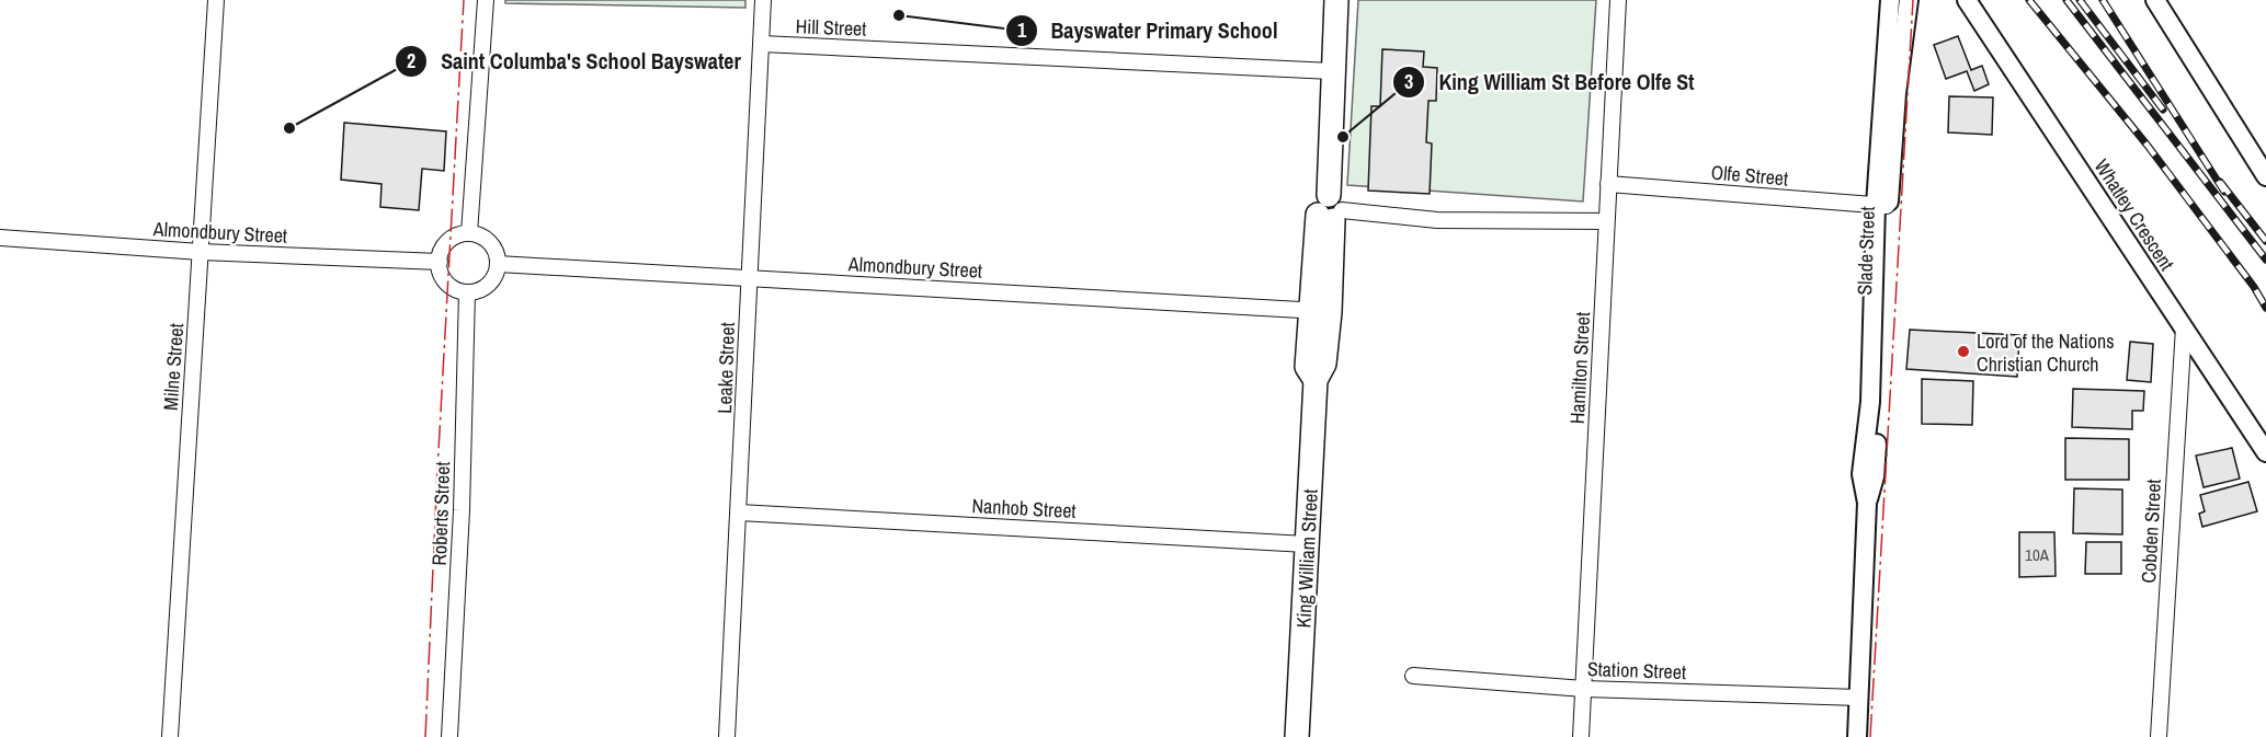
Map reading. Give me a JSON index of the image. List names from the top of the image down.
{
  "streets": {
    "main road": ["King William Street"],
    "street": [
      "Hill Street",
      "Olfe Street",
      "Whatley Crescent",
      "Almondbury Street",
      "Slade Street",
      "Milne Street",
      "Leake Street",
      "Hamilton Street",
      "Nanhob Street",
      "Roberts Street",
      "Cobden Street",
      "Station Street"
    ]
  },
  "crossings": [
    ["Hill Street", "Leake Street"],
    ["Hill Street", "King William Street"],
    ["Olfe Street", "Slade Street"],
    ["Olfe Street", "Hamilton Street"],
    ["Whatley Crescent", "Cobden Street"],
    ["Almondbury Street", "Milne Street"],
    ["Almondbury Street", "Leake Street"],
    ["Almondbury Street", "Roberts Street"],
    ["Almondbury Street", "King William Street"],
    ["Slade Street", "Station Street"],
    ["Leake Street", "Nanhob Street"],
    ["Hamilton Street", "Station Street"],
    ["Nanhob Street", "King William Street"]
  ],
  "places": [
    "Bayswater Primary School",
    "Saint Columba's School Bayswater",
    "King William St Before Olfe St",
    "Lord of the Nations Christian Church"
  ],
  "house_numbers": ["10A"]
}
